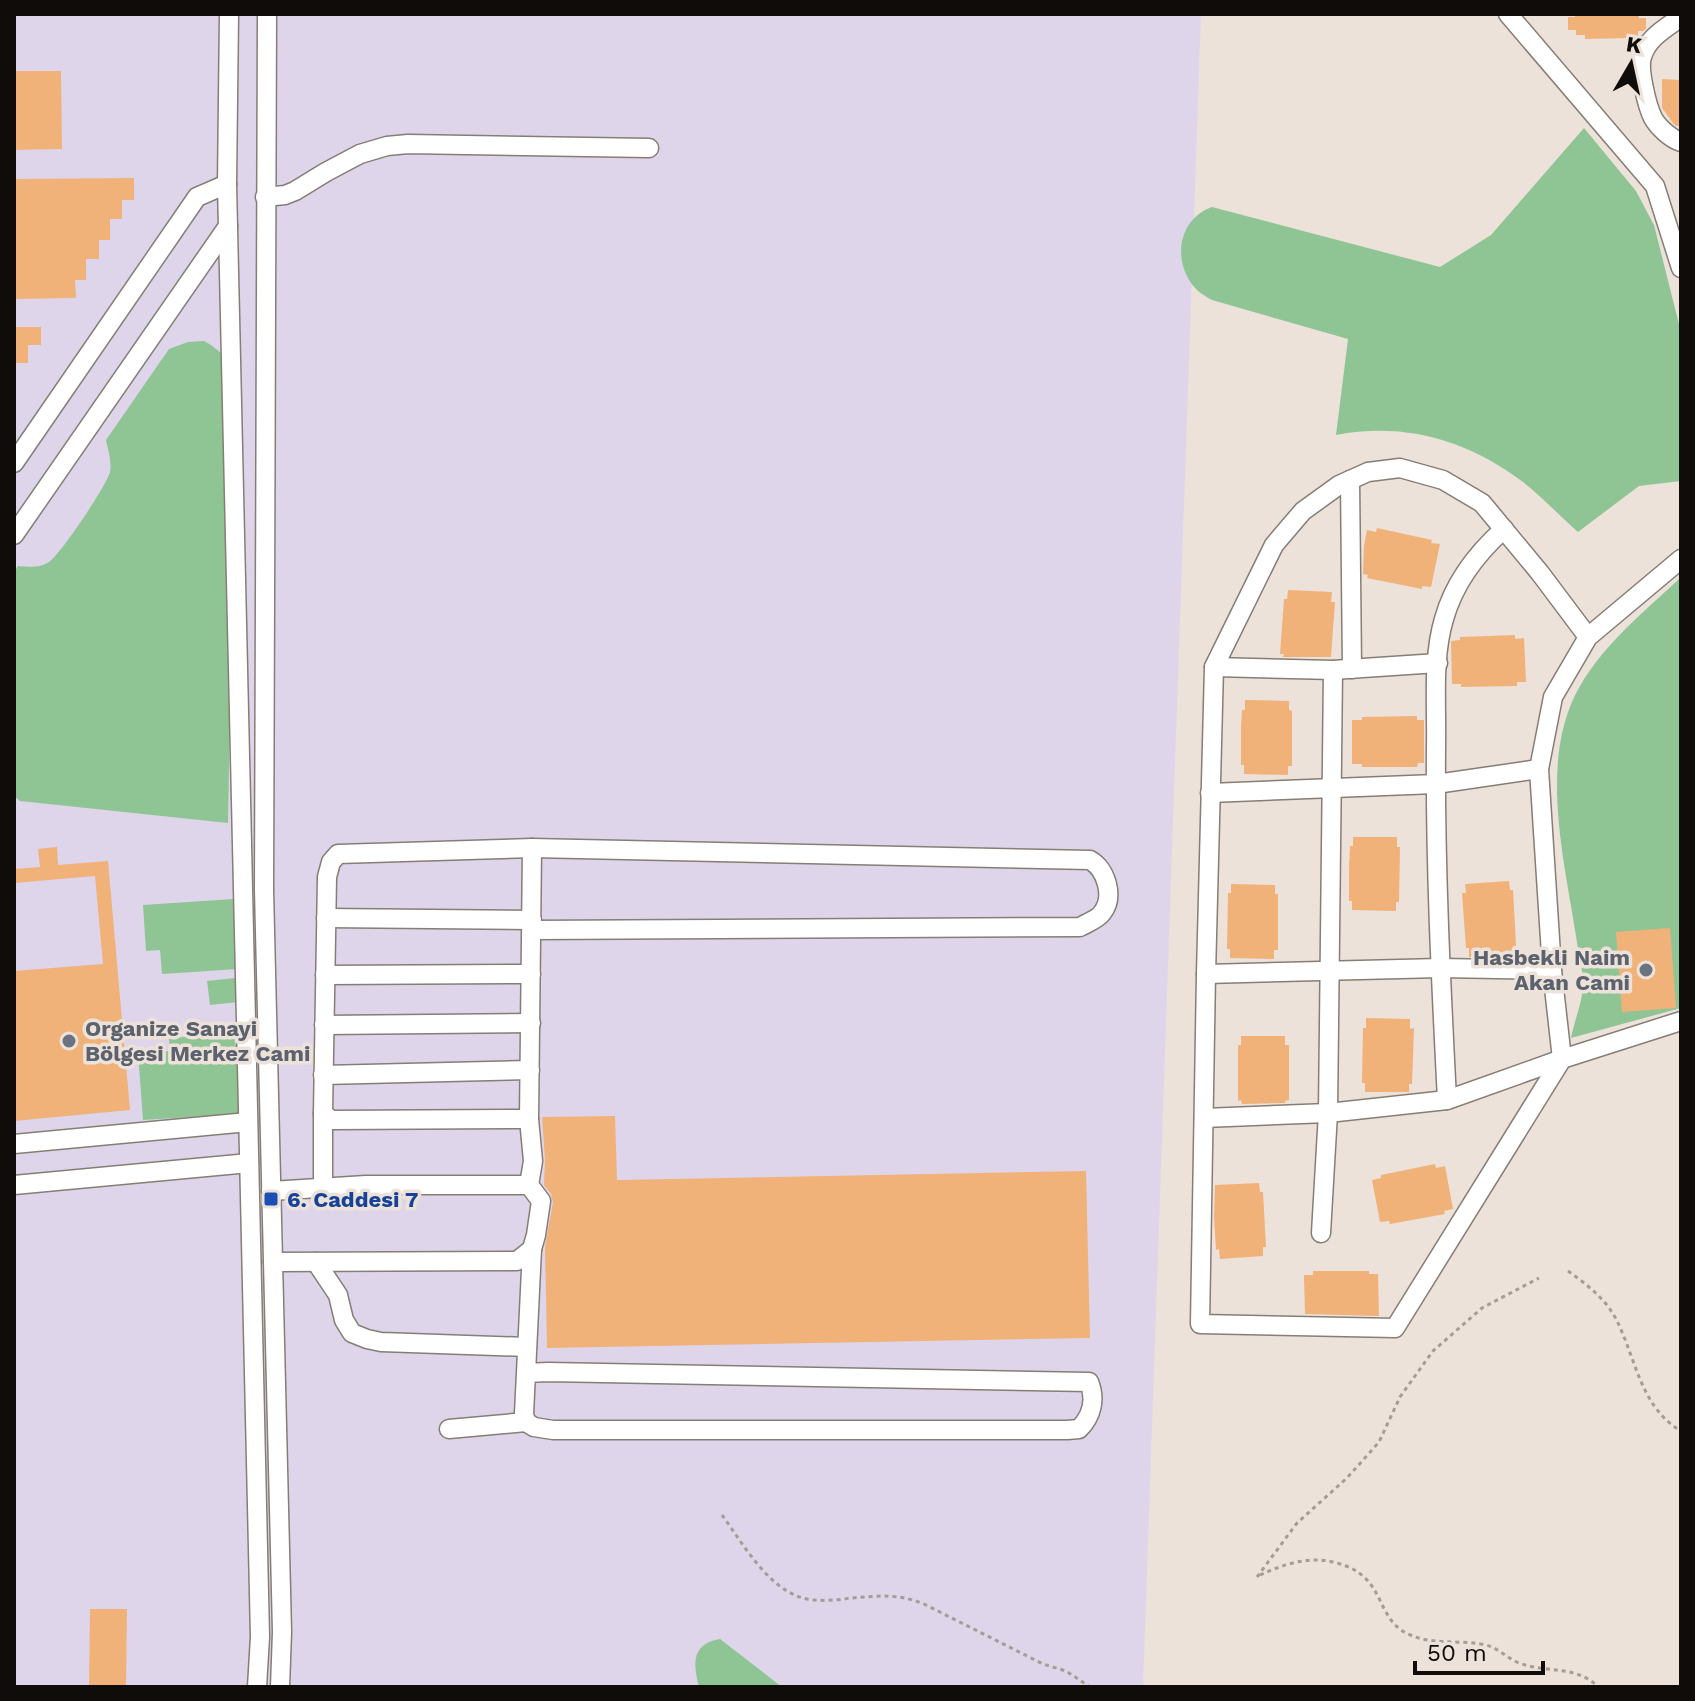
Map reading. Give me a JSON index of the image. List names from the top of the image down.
{
  "places": {
    "other": ["Hasbekli Naim Akan Cami", "Organize Sanayi Bölgesi Merkez Cami"],
    "transit": ["6. Caddesi 7"]
  },
  "scale_bar": "50 m",
  "north": "top"
}
